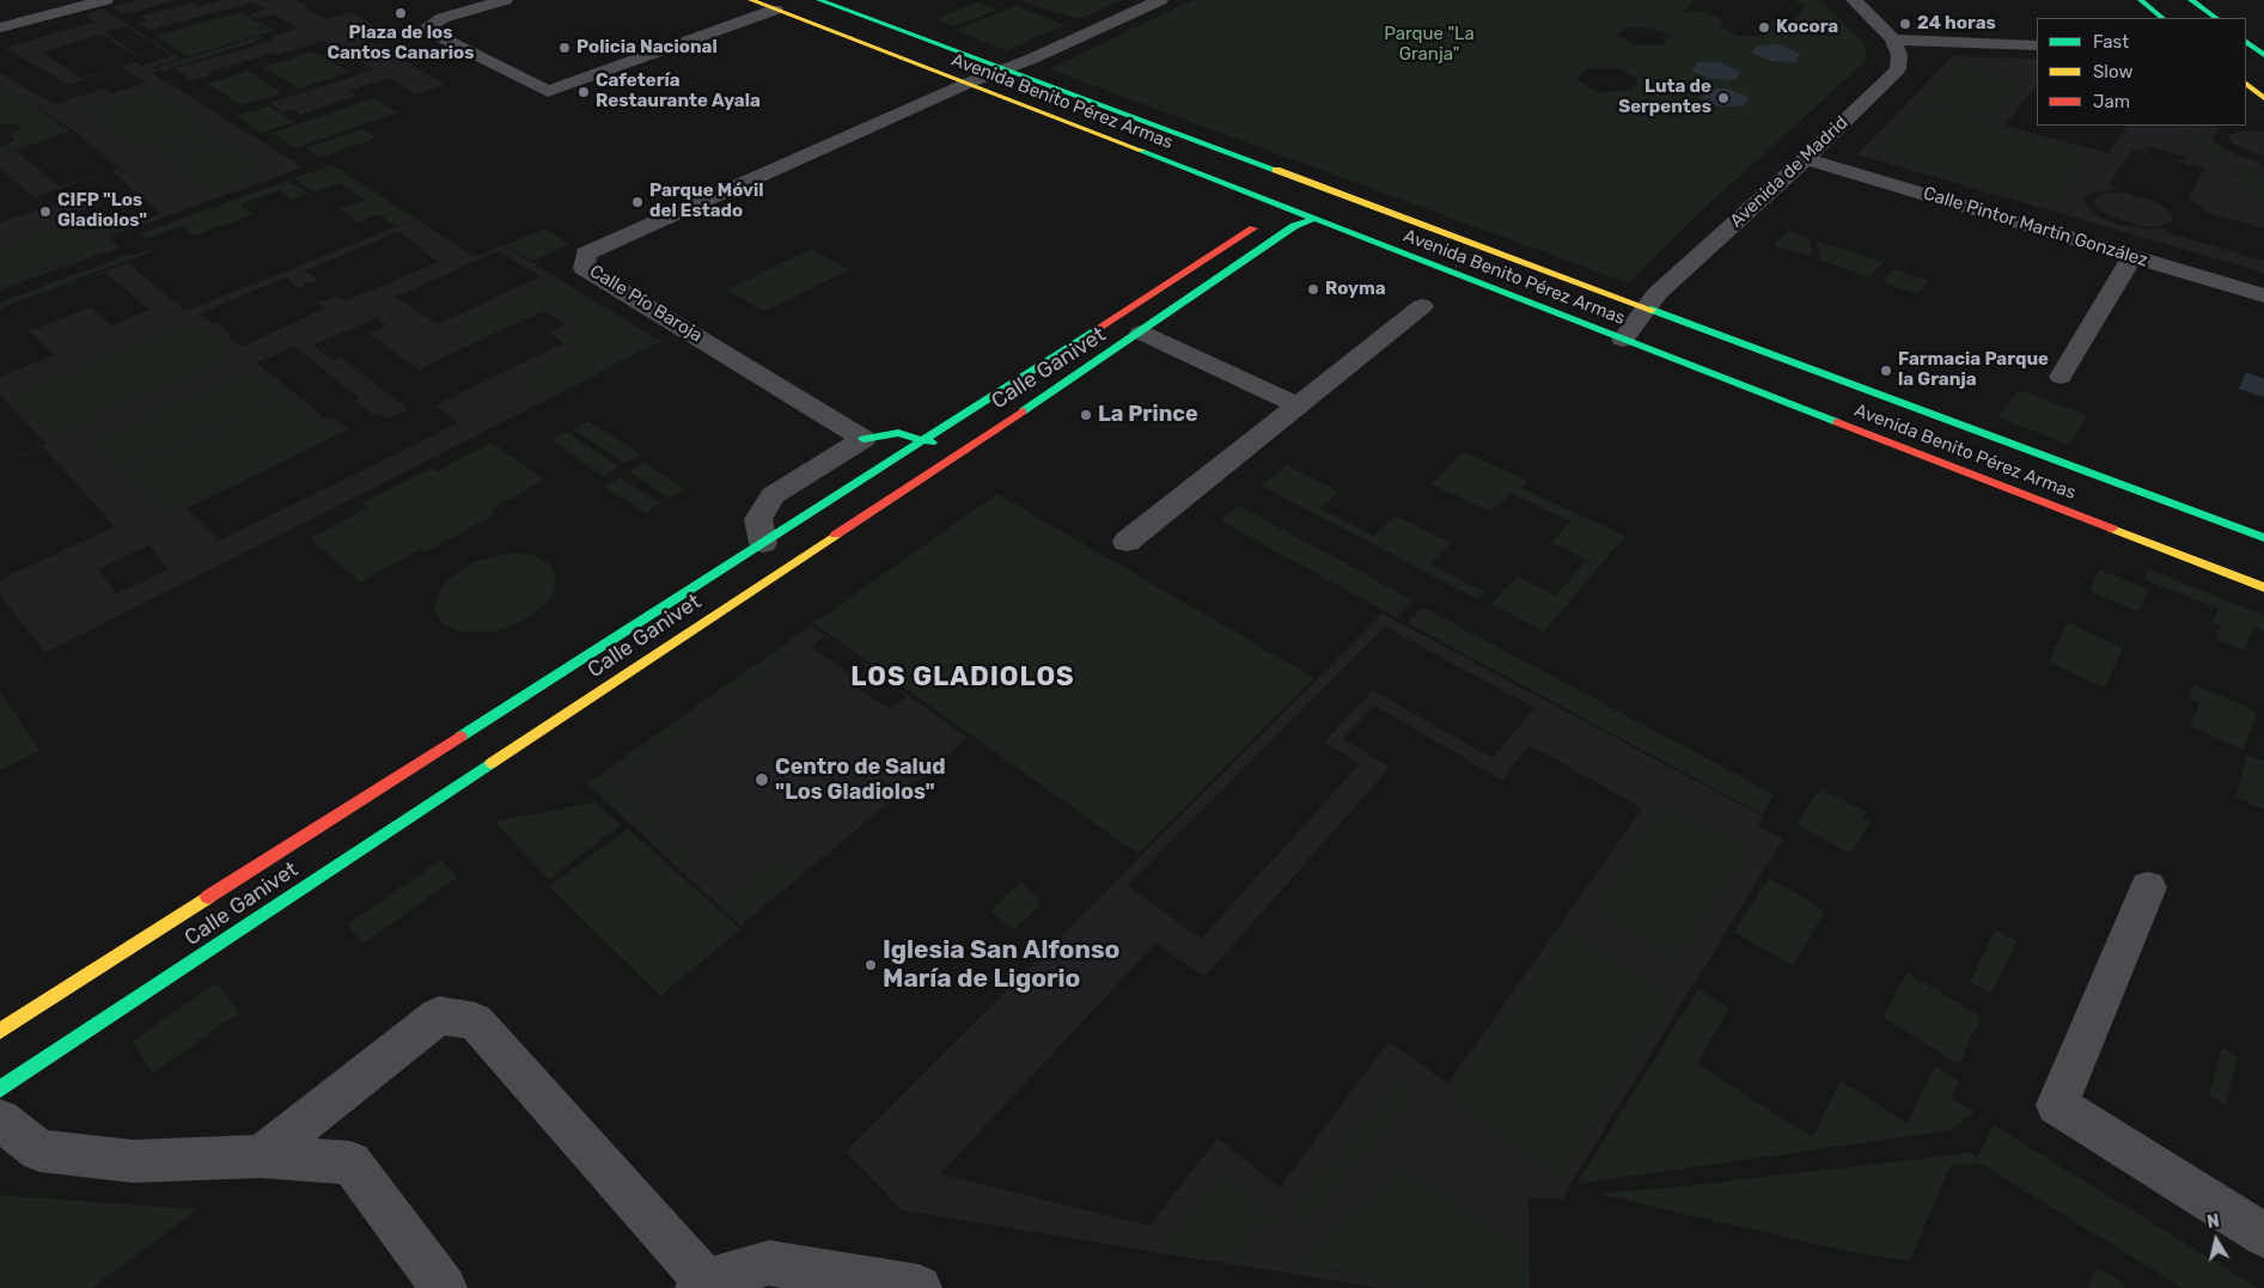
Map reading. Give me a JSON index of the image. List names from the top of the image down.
{
  "streets": {
    "street": [
      "Avenida Benito Pérez Armas",
      "Avenida de Madrid",
      "Calle Pintor Martín González",
      "Calle Pío Baroja",
      "Calle Ganivet"
    ]
  },
  "crossings": [
    ["Avenida Benito Pérez Armas", "Avenida de Madrid"],
    ["Avenida Benito Pérez Armas", "Calle Pío Baroja"],
    ["Avenida Benito Pérez Armas", "Calle Ganivet"],
    ["Avenida de Madrid", "Calle Pintor Martín González"]
  ],
  "districts": ["LOS GLADIOLOS"],
  "parks": ["Parque \"La Granja\""],
  "places": [
    "Plaza de los Cantos Canarios",
    "24 horas",
    "Kocora",
    "Policia Nacional",
    "Cafetería Restaurante Ayala",
    "Luta de Serpentes",
    "Parque Móvil del Estado",
    "CIFP \"Los Gladiolos\"",
    "Royma",
    "Farmacia Parque la Granja",
    "La Prince",
    "Centro de Salud \"Los Gladiolos\"",
    "Iglesia San Alfonso María de Ligorio"
  ],
  "legend": ["Fast", "Slow", "Jam"],
  "north": "top"
}
